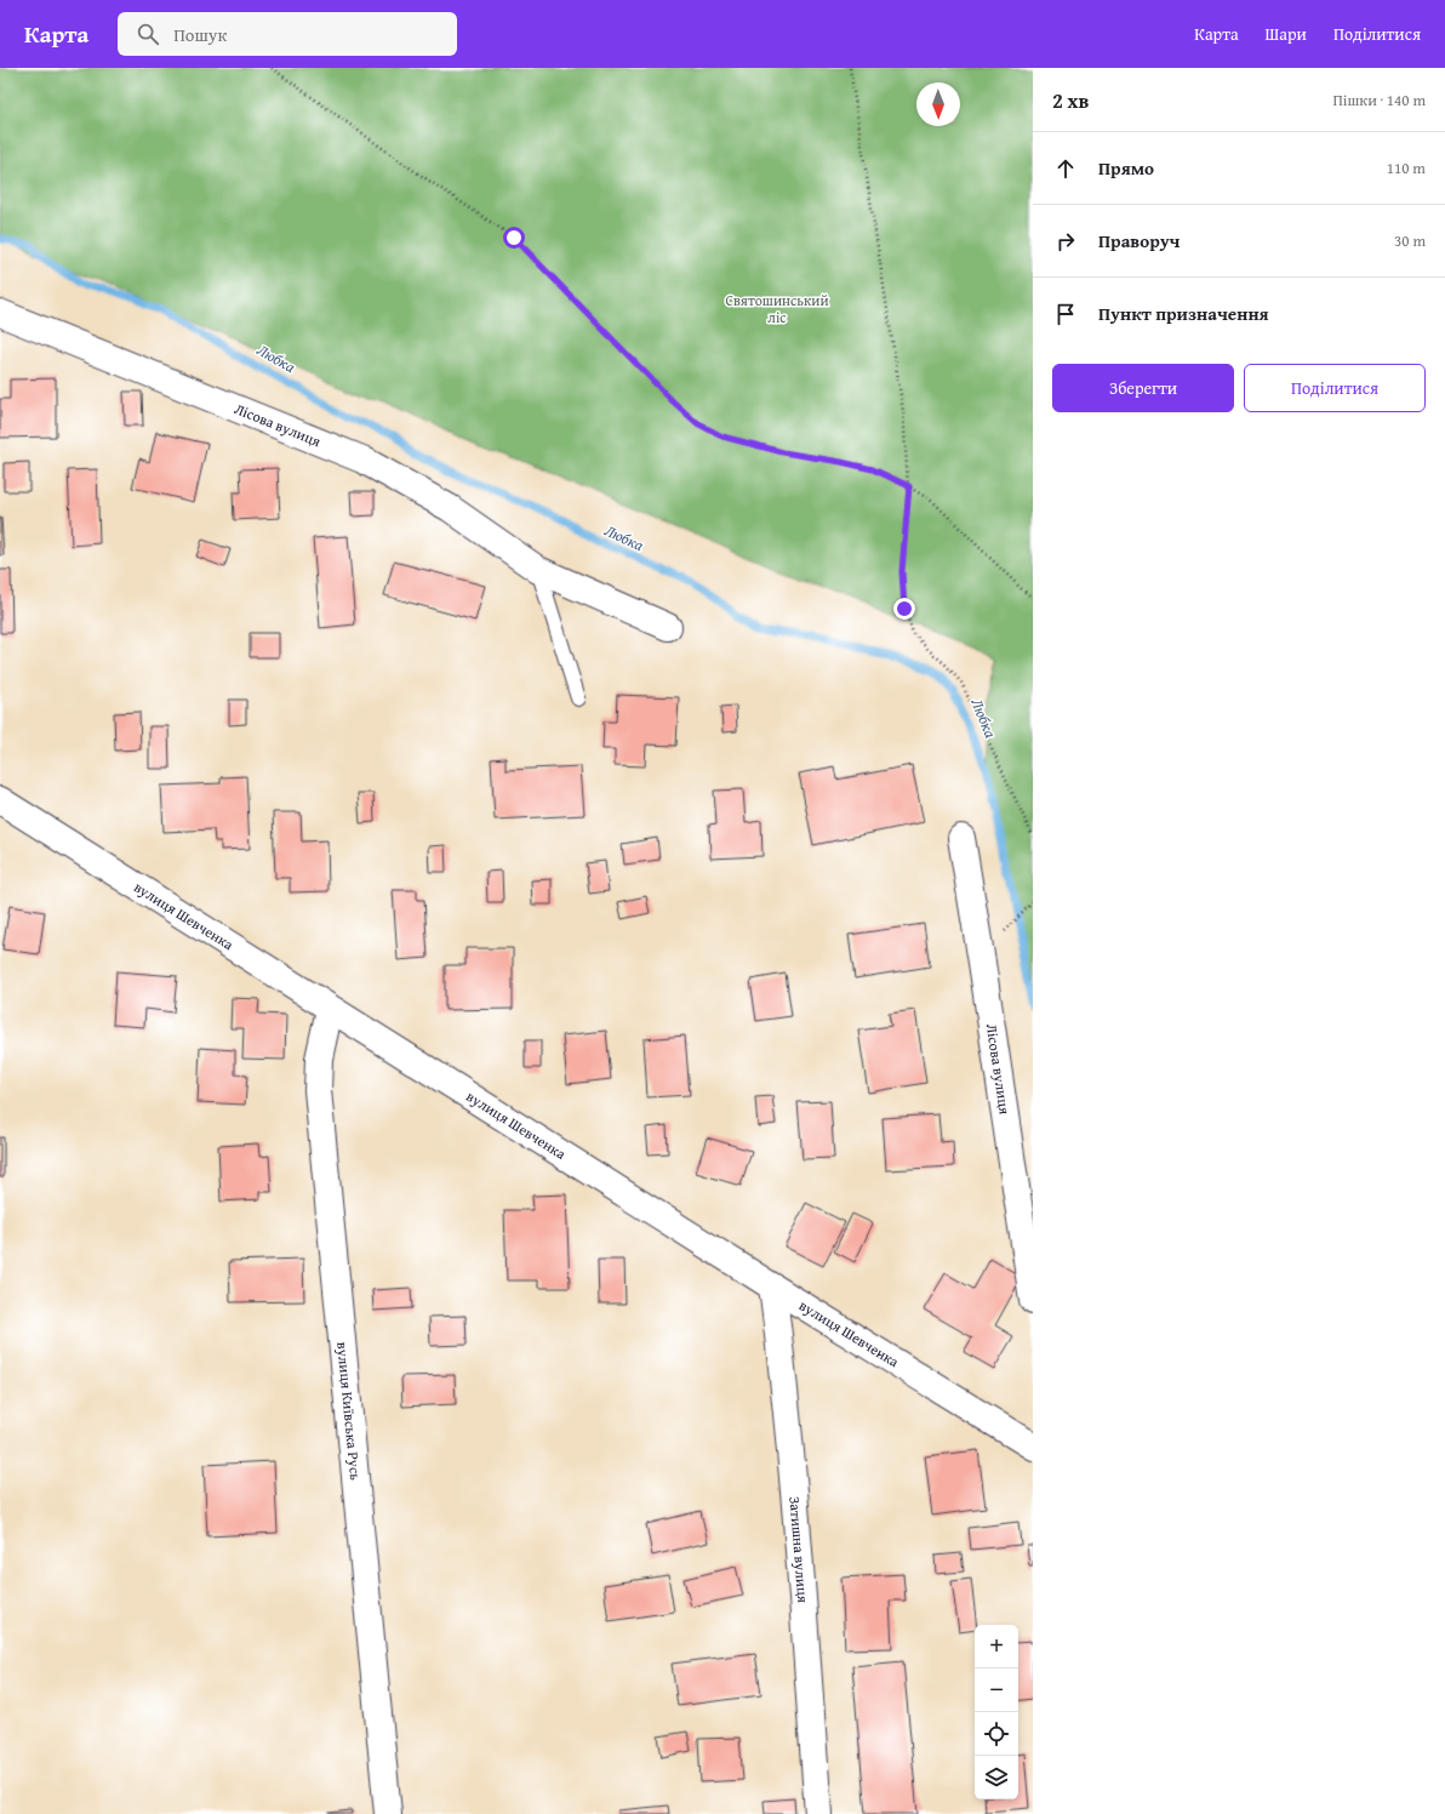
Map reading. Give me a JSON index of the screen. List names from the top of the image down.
{
  "streets": {
    "street": [
      "Лісова вулиця",
      "вулиця Шевченка",
      "вулиця Київська Русь",
      "Затишна вулиця"
    ]
  },
  "crossings": [
    ["вулиця Шевченка", "вулиця Київська Русь"],
    ["вулиця Шевченка", "Затишна вулиця"]
  ],
  "water": ["Любка"],
  "parks": ["Святошинський ліс"],
  "north": "bottom",
  "page": {
    "header": "Карта",
    "search": "Пошук",
    "nav": ["Карта", "Шари", "Поділитися"],
    "heading": ["2 хв", "Пішки · 140 m"],
    "list": [
      ["Прямо", "110 m"],
      ["Праворуч", "30 m"],
      "Пункт призначення"
    ],
    "buttons": ["Зберегти", "Поділитися"],
    "map_buttons": ["+", "−"]
  }
}
